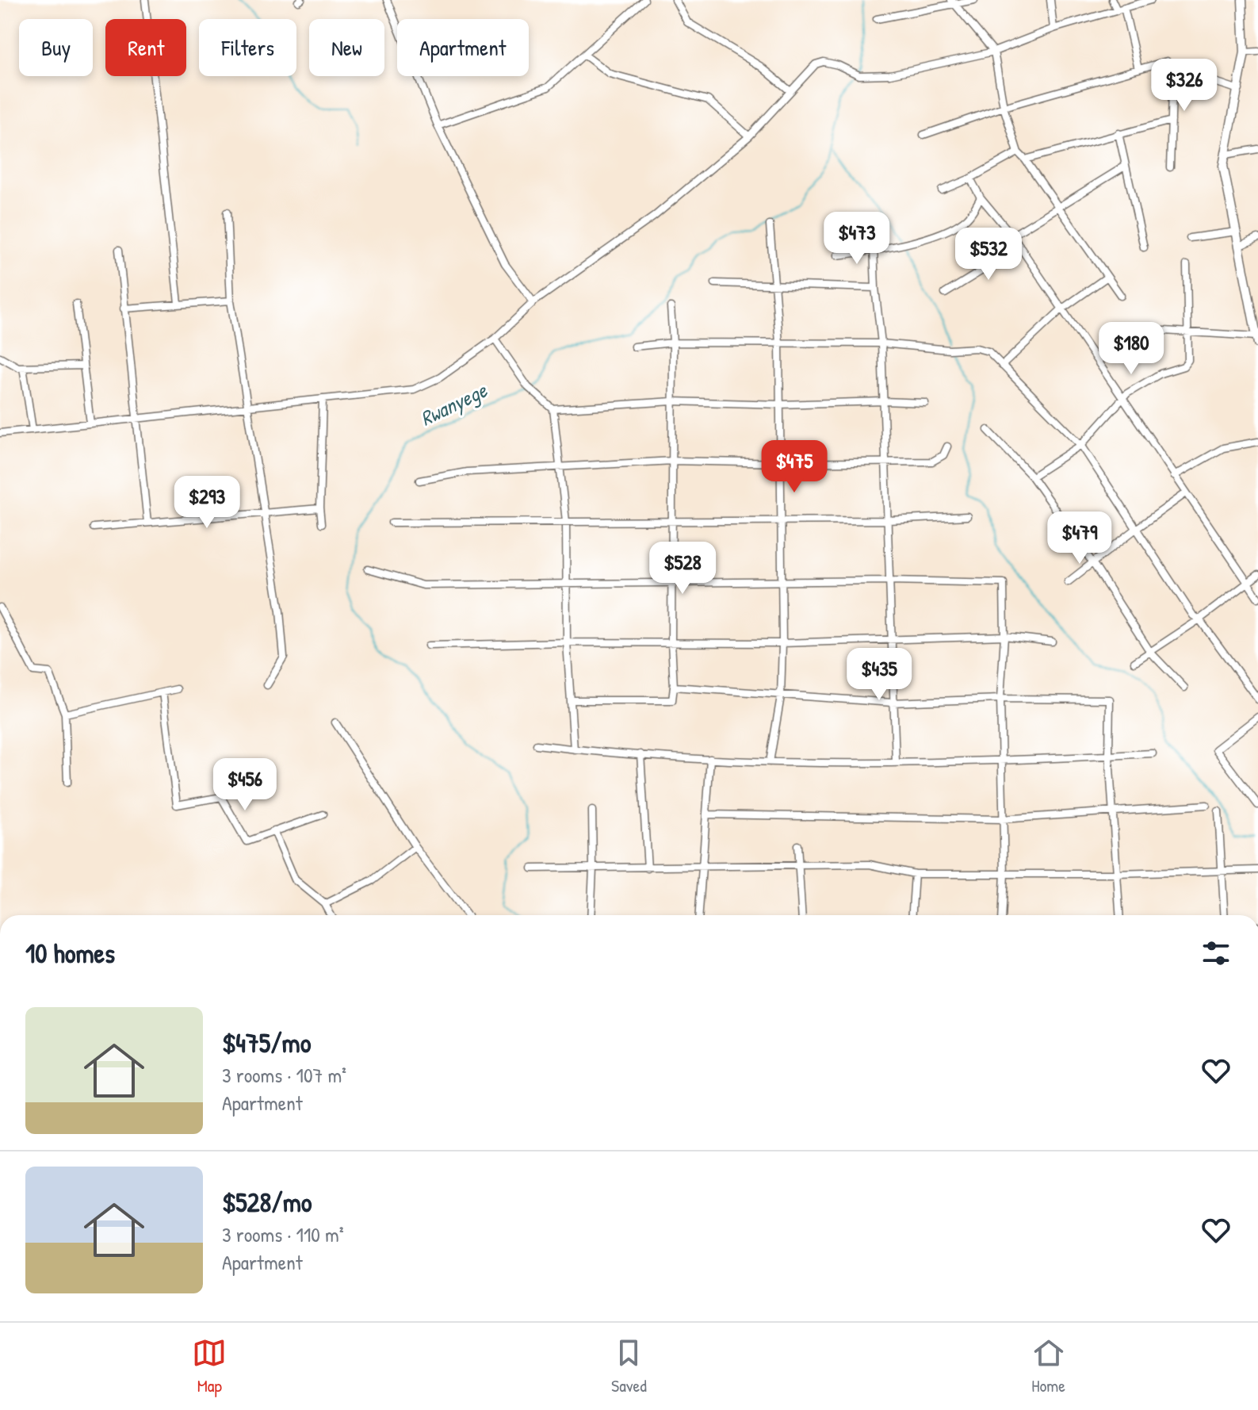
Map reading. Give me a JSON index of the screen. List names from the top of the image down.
{
  "water": ["Rwanyege"],
  "page": {
    "chip": [
      "Buy",
      "Rent",
      "Filters",
      "New",
      "Apartment"
    ],
    "price": [
      "$326",
      "$473",
      "$532",
      "$180",
      "$475",
      "$293",
      "$479",
      "$528",
      "$435",
      "$456"
    ],
    "heading": "10 homes",
    "list": [
      {
        "name": "$475/mo",
        "note": "3 rooms · 107 m² · Apartment"
      },
      {
        "name": "$528/mo",
        "note": "3 rooms · 110 m² · Apartment"
      }
    ],
    "tabs": ["Map", "Saved", "Home"]
  }
}
